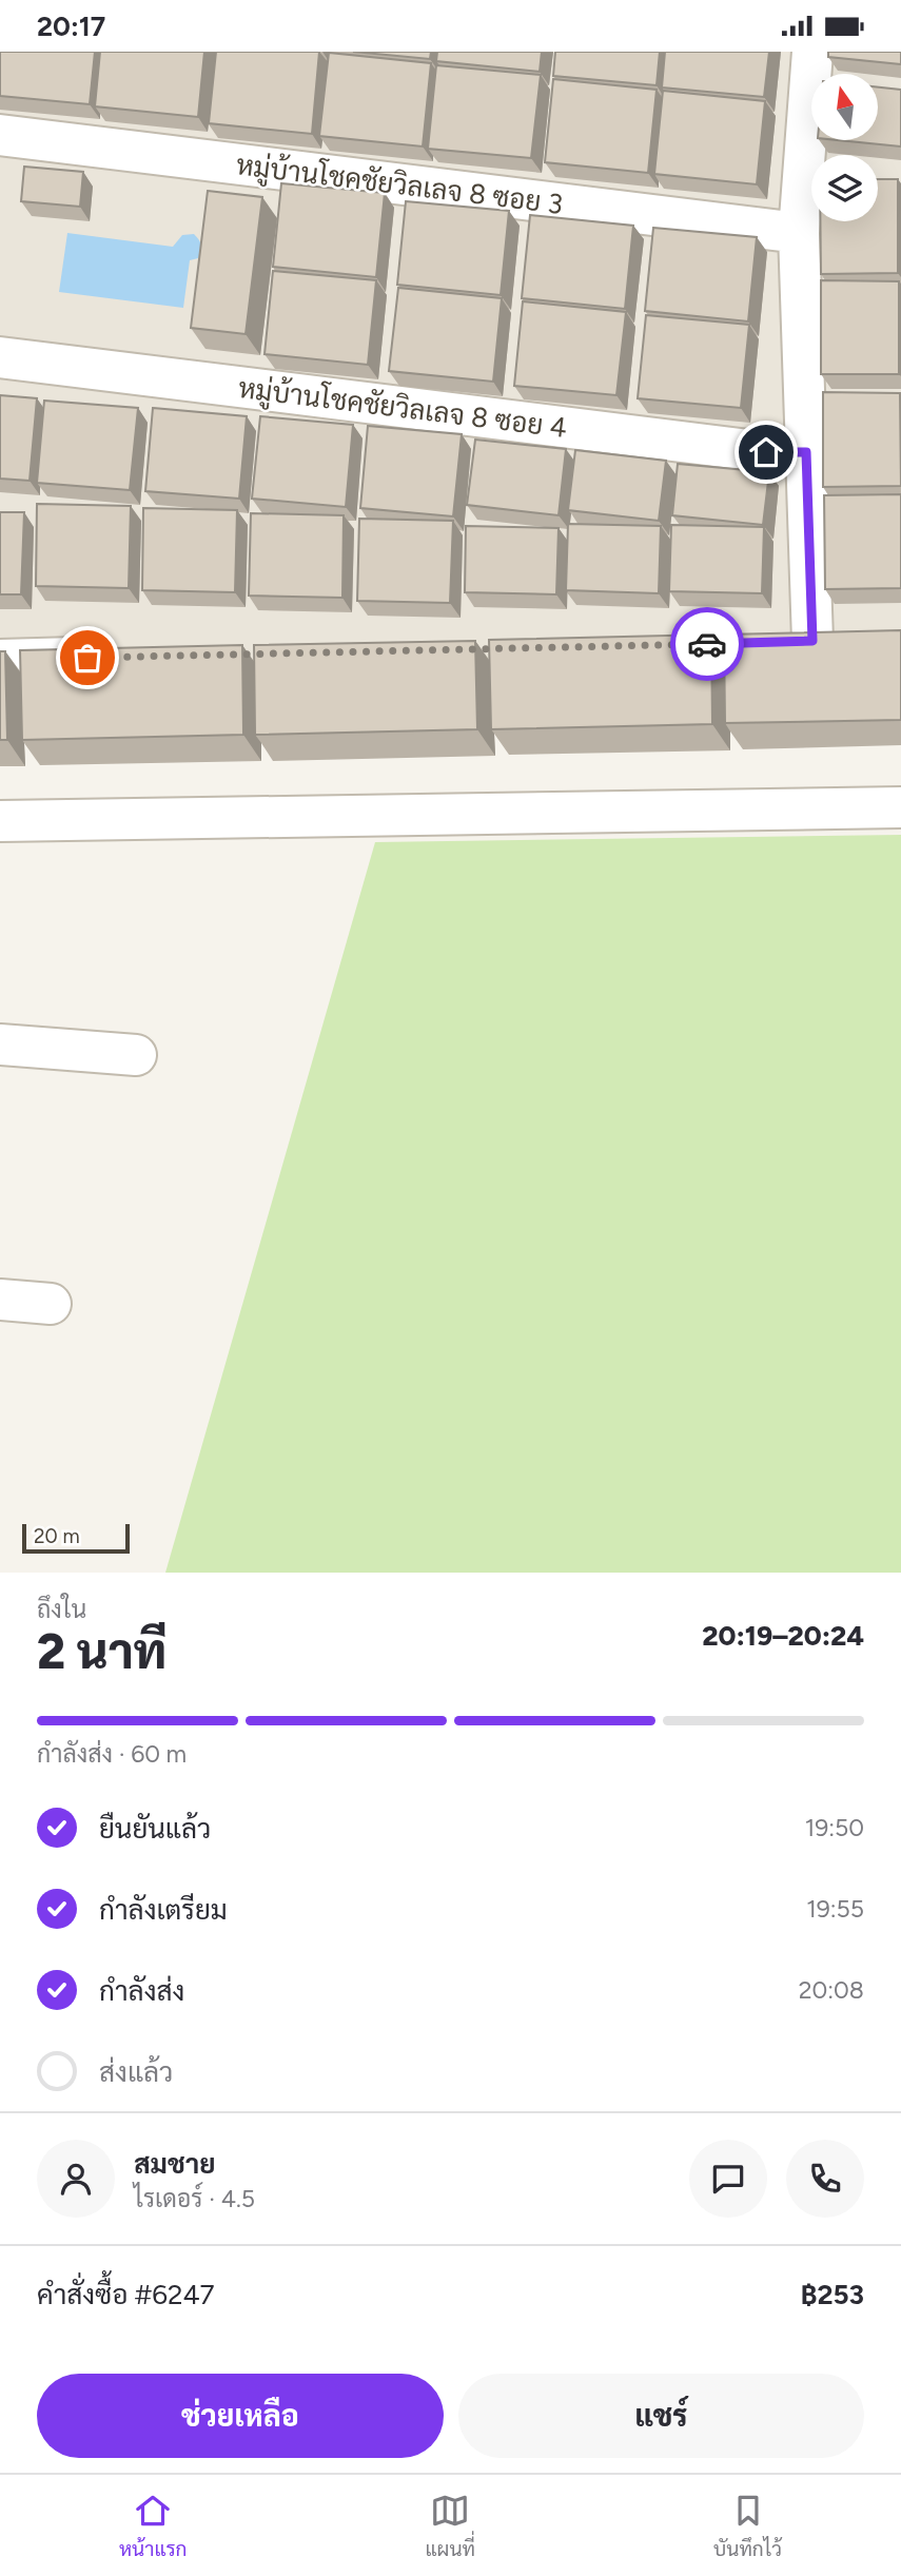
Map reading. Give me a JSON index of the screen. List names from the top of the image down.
{
  "streets": {
    "street": ["หมู่บ้านโชคชัยวิลเลจ 8 ซอย 3", "หมู่บ้านโชคชัยวิลเลจ 8 ซอย 4"]
  },
  "scale_bar": "20 m",
  "north": "top",
  "page": {
    "status": "20:17",
    "scale": "20 m",
    "heading": ["2 นาที", "ถึงใน", "20:19–20:24"],
    "panel": [
      "สมชาย",
      "ไรเดอร์ · 4.5",
      "คำสั่งซื้อ #6247",
      "฿253"
    ],
    "bar": "กำลังส่ง · 60 m",
    "list": [
      ["ยืนยันแล้ว", "19:50"],
      ["กำลังเตรียม", "19:55"],
      ["กำลังส่ง", "20:08"],
      "ส่งแล้ว"
    ],
    "buttons": ["ช่วยเหลือ", "แชร์"],
    "tabs": ["หน้าแรก", "แผนที่", "บันทึกไว้"]
  }
}
